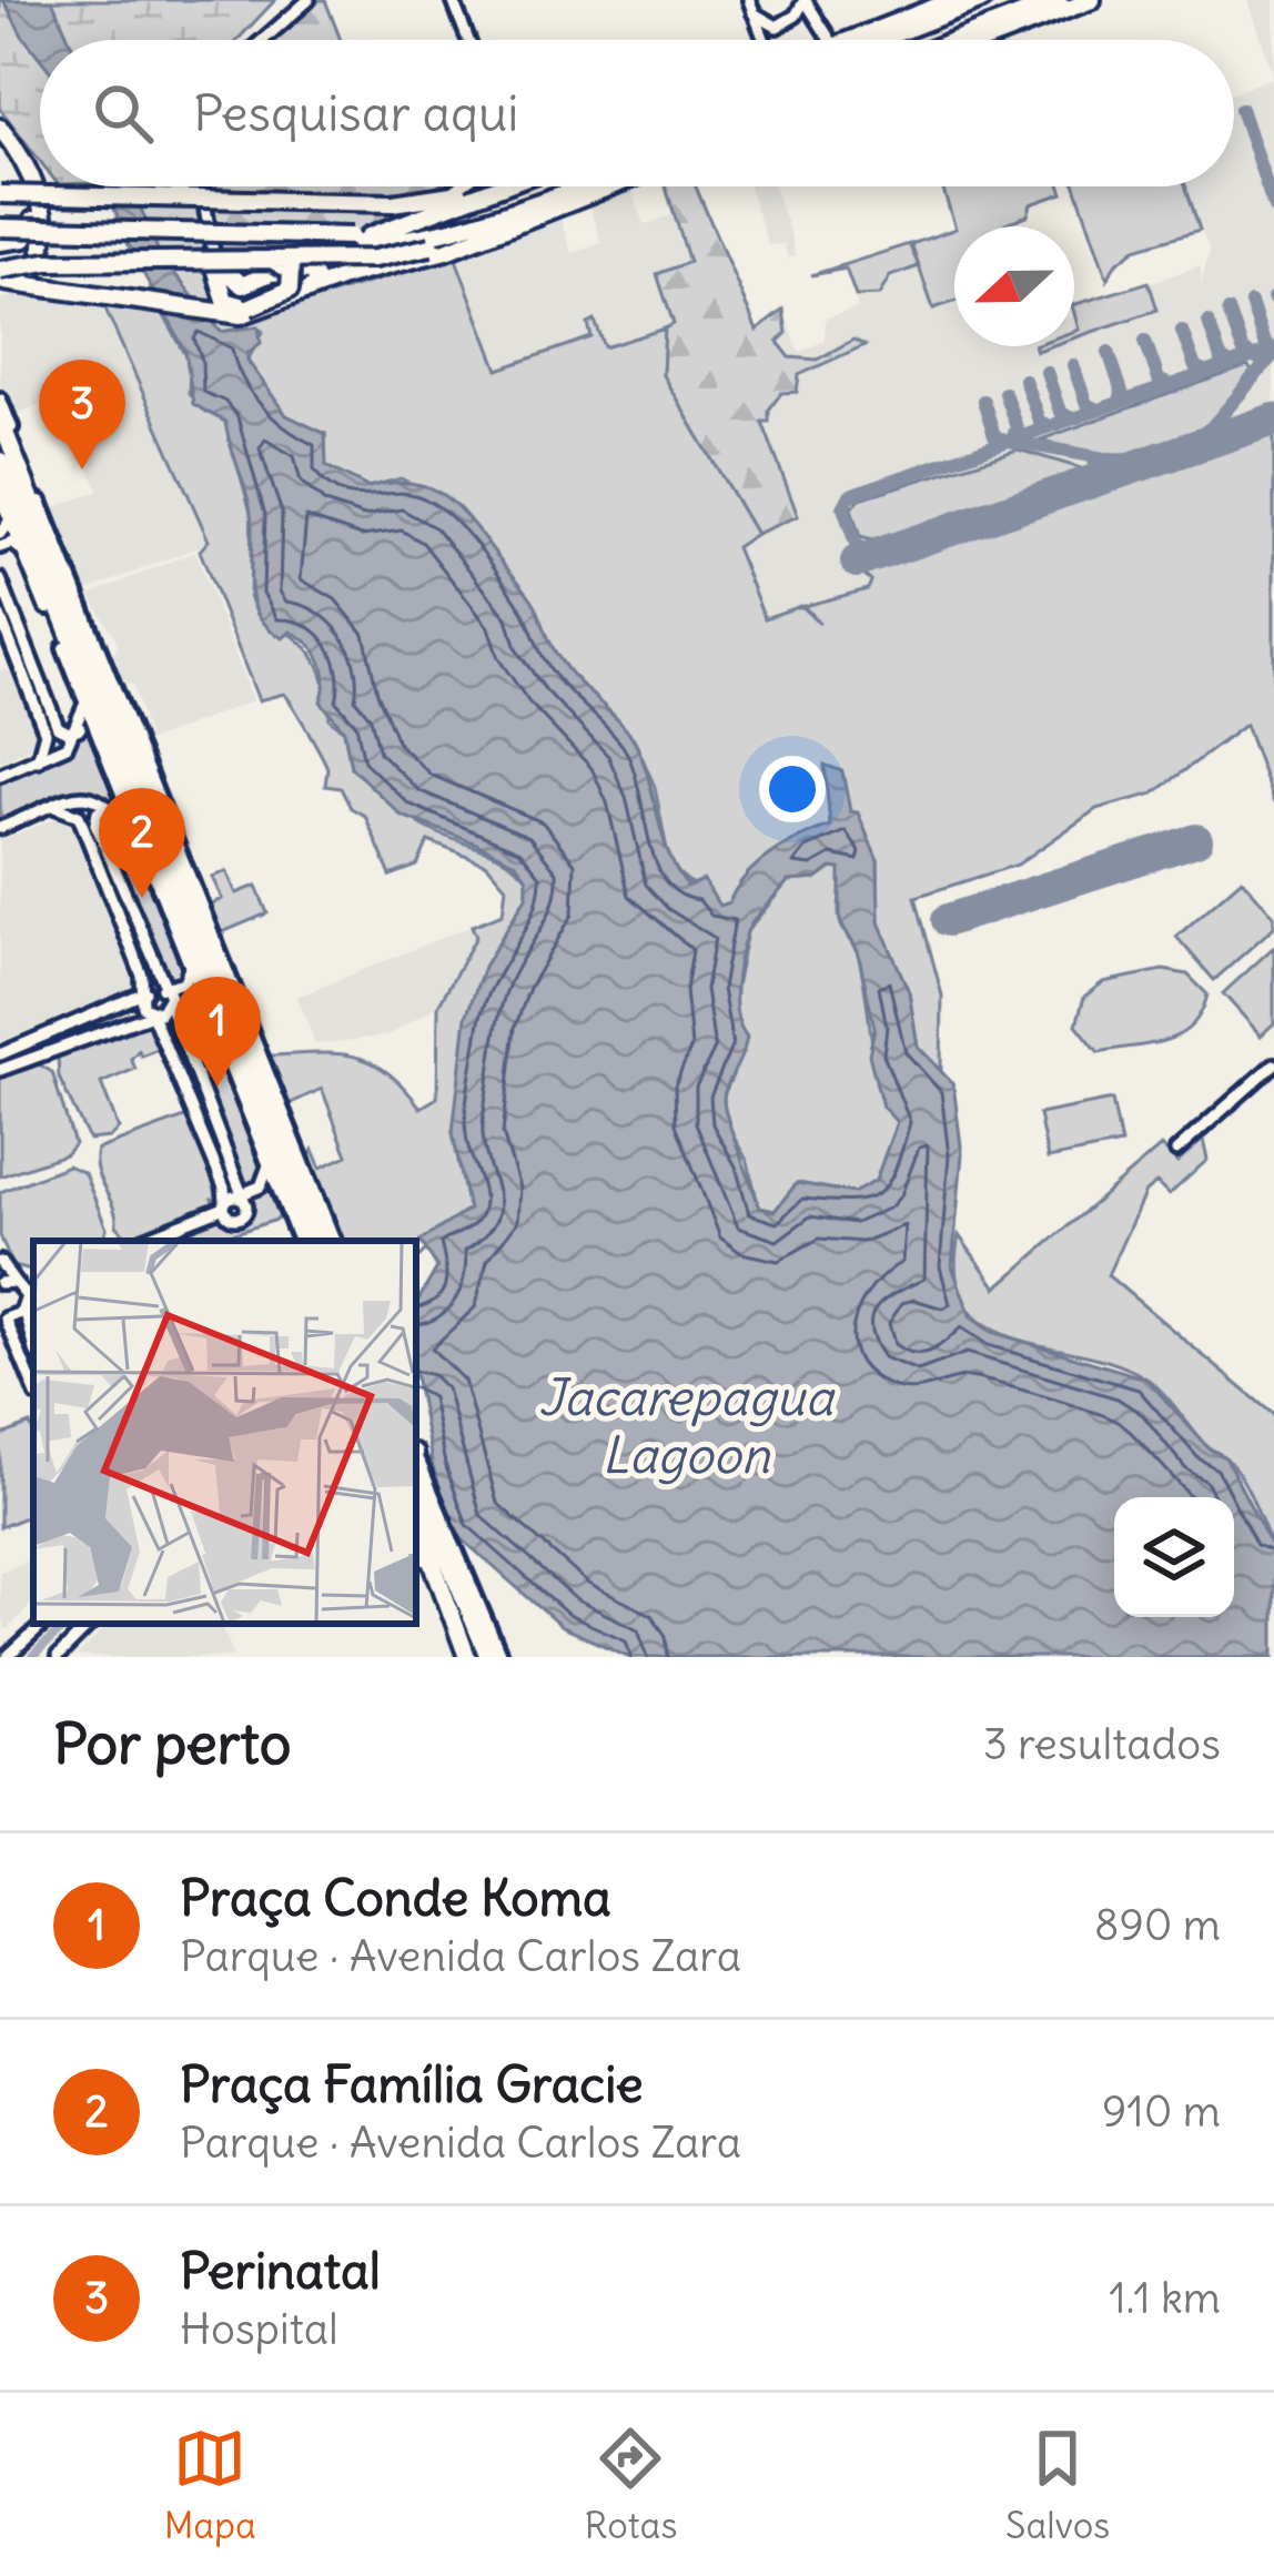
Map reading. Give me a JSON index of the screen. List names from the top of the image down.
{
  "water": ["Jacarepagua Lagoon"],
  "north": "left",
  "page": {
    "search": "Pesquisar aqui",
    "pins": ["3", "2", "1"],
    "heading": ["Por perto", "3 resultados"],
    "list": [
      {
        "mark": "1",
        "name": "Praça Conde Koma",
        "note": "Parque · Avenida Carlos Zara",
        "value": "890 m"
      },
      {
        "mark": "2",
        "name": "Praça Família Gracie",
        "note": "Parque · Avenida Carlos Zara",
        "value": "910 m"
      },
      {
        "mark": "3",
        "name": "Perinatal",
        "note": "Hospital",
        "value": "1.1 km"
      }
    ],
    "nav": ["Mapa", "Rotas", "Salvos"]
  }
}
